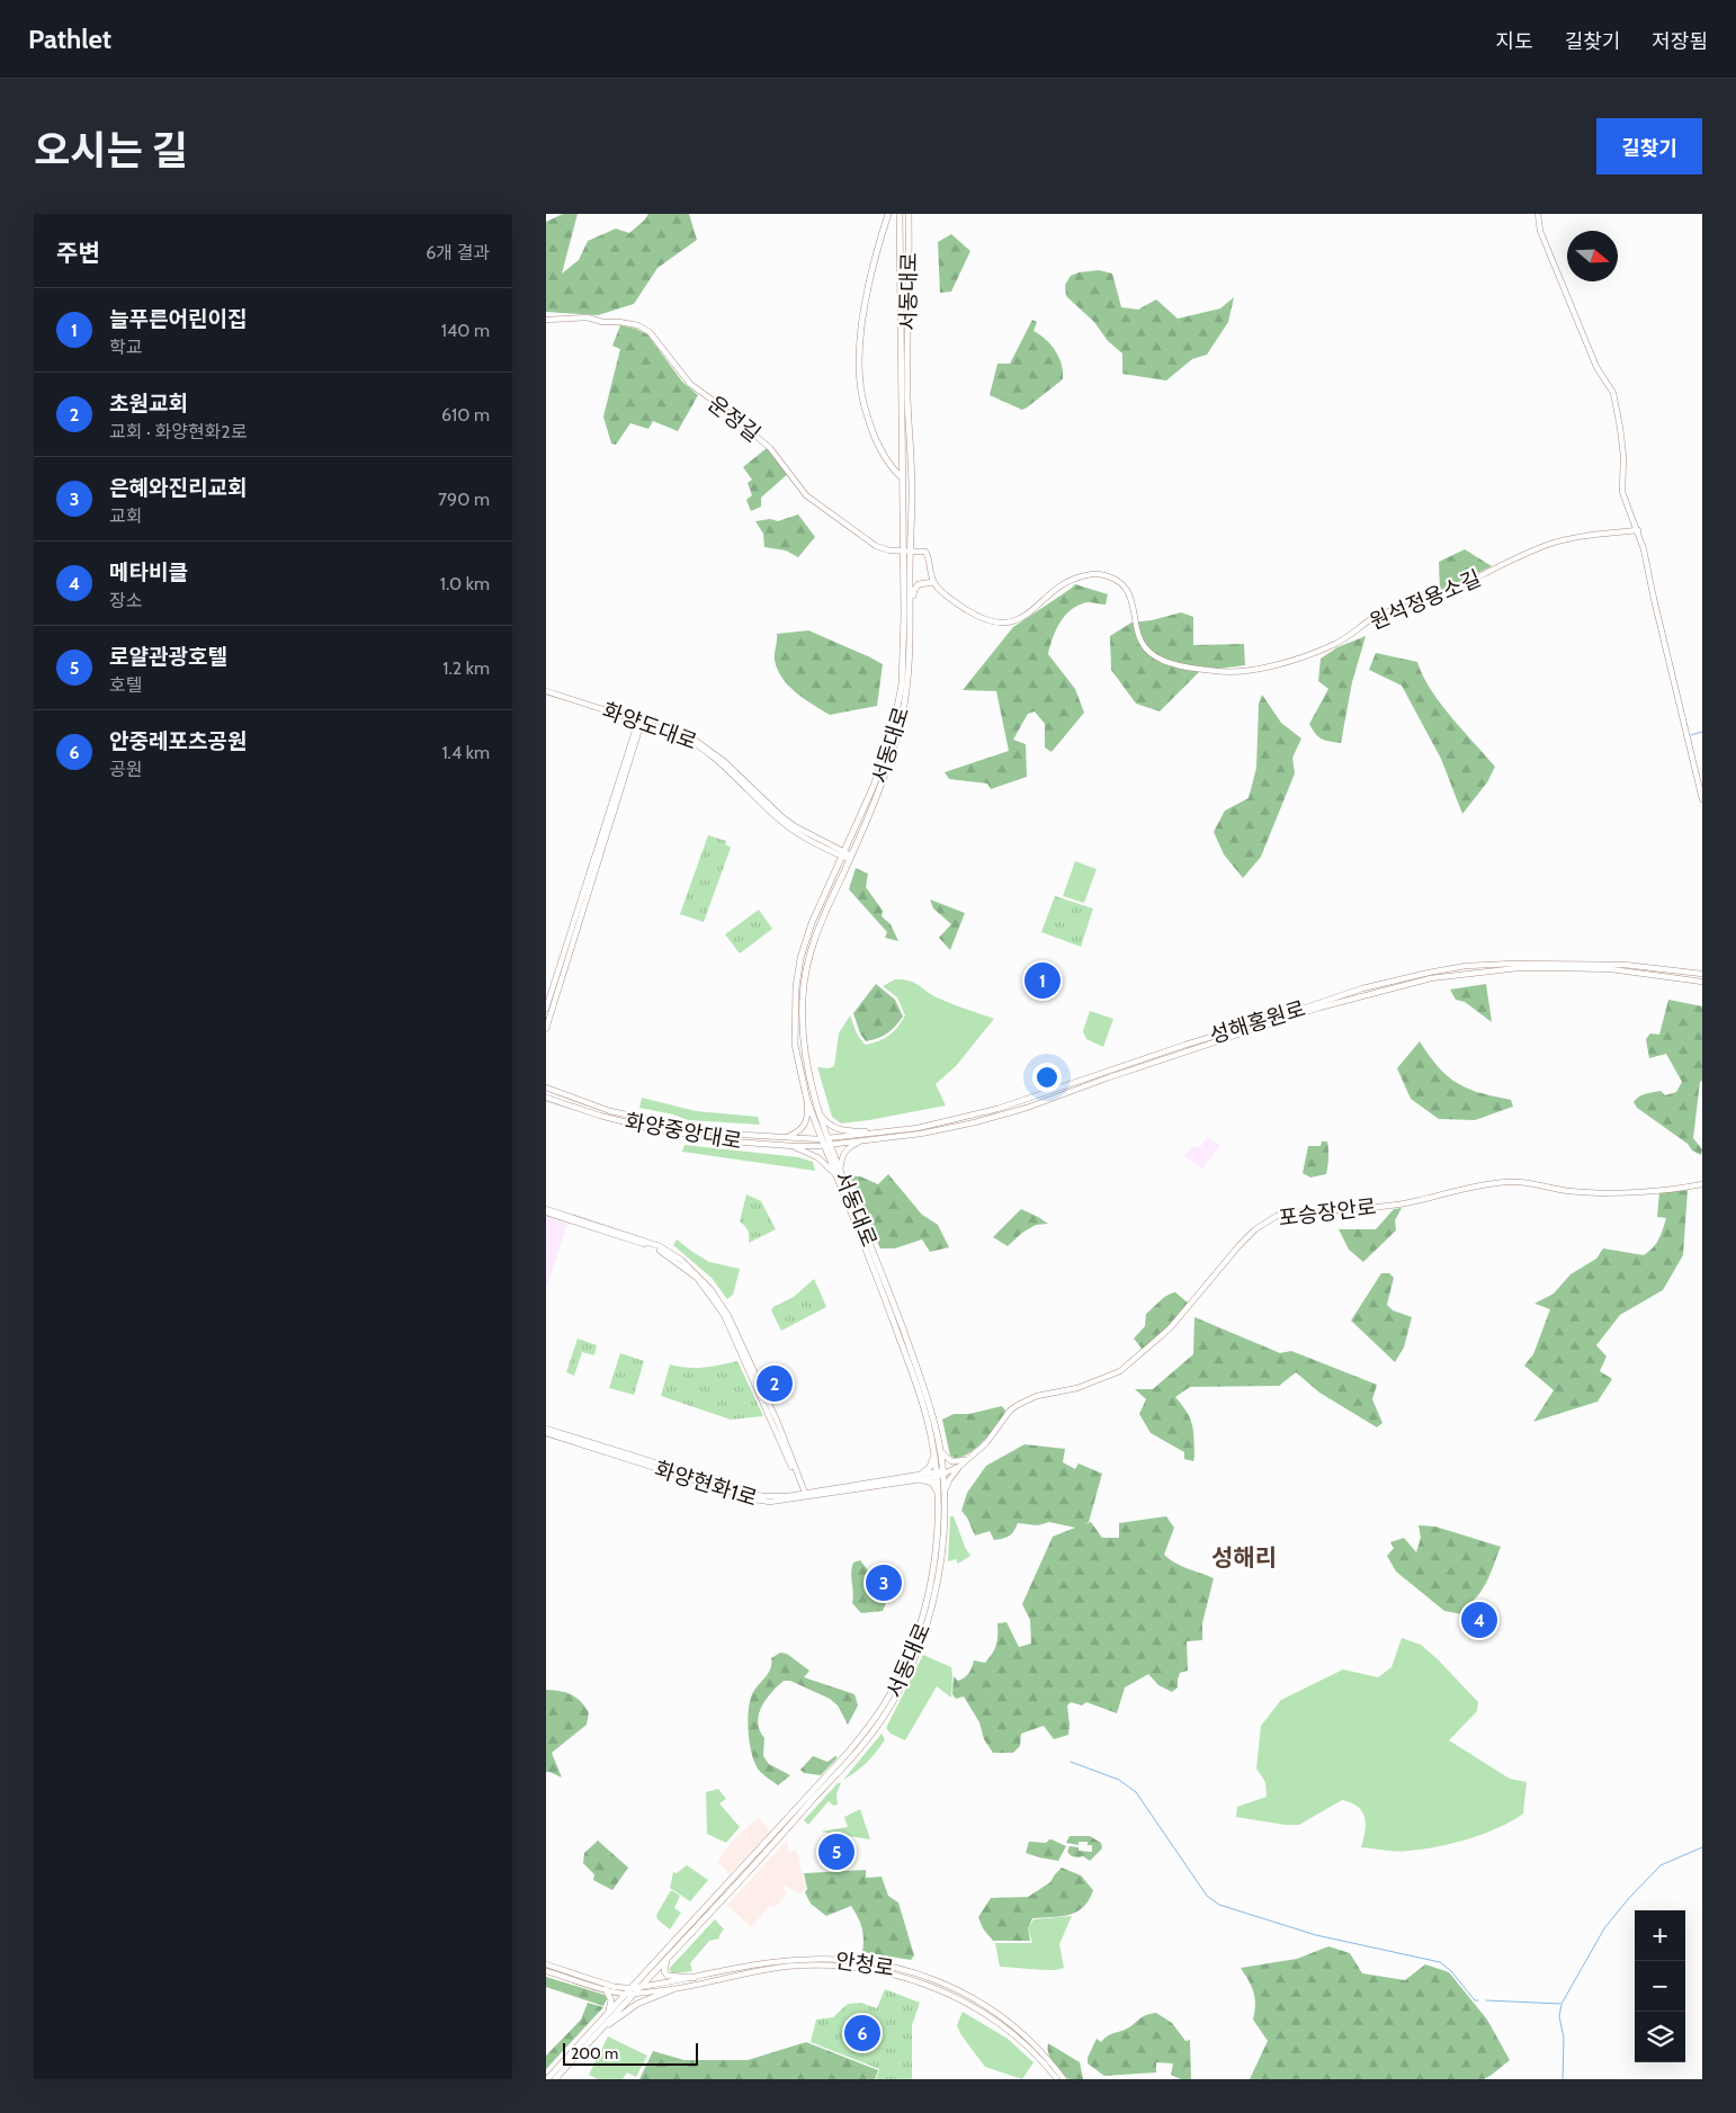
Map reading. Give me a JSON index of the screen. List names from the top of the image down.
{
  "streets": {
    "main road": ["서동대로"],
    "street": [
      "운정길",
      "원석정용소길",
      "화양도대로",
      "성해홍원로",
      "화양중앙대로",
      "포승장안로",
      "화양현화1로",
      "안청로"
    ]
  },
  "crossings": [
    ["서동대로", "운정길"],
    ["서동대로", "화양도대로"],
    ["서동대로", "성해홍원로"],
    ["서동대로", "화양중앙대로"],
    ["서동대로", "화양현화1로"],
    ["서동대로", "안청로"],
    ["성해홍원로", "화양중앙대로"]
  ],
  "districts": ["성해리"],
  "scale_bar": "200 m",
  "north": "right",
  "page": {
    "header": "Pathlet",
    "nav": ["지도", "길찾기", "저장됨"],
    "title": "오시는 길",
    "buttons": "길찾기",
    "heading": ["주변", "6개 결과"],
    "list": [
      {
        "mark": "1",
        "name": "늘푸른어린이집",
        "note": "학교",
        "value": "140 m"
      },
      {
        "mark": "2",
        "name": "초원교회",
        "note": "교회 · 화양현화2로",
        "value": "610 m"
      },
      {
        "mark": "3",
        "name": "은혜와진리교회",
        "note": "교회",
        "value": "790 m"
      },
      {
        "mark": "4",
        "name": "메타비클",
        "note": "장소",
        "value": "1.0 km"
      },
      {
        "mark": "5",
        "name": "로얄관광호텔",
        "note": "호텔",
        "value": "1.2 km"
      },
      {
        "mark": "6",
        "name": "안중레포츠공원",
        "note": "공원",
        "value": "1.4 km"
      }
    ],
    "pins": [
      "1",
      "2",
      "3",
      "4",
      "5",
      "6"
    ],
    "map_buttons": ["+", "−"],
    "scale": "200 m"
  }
}
